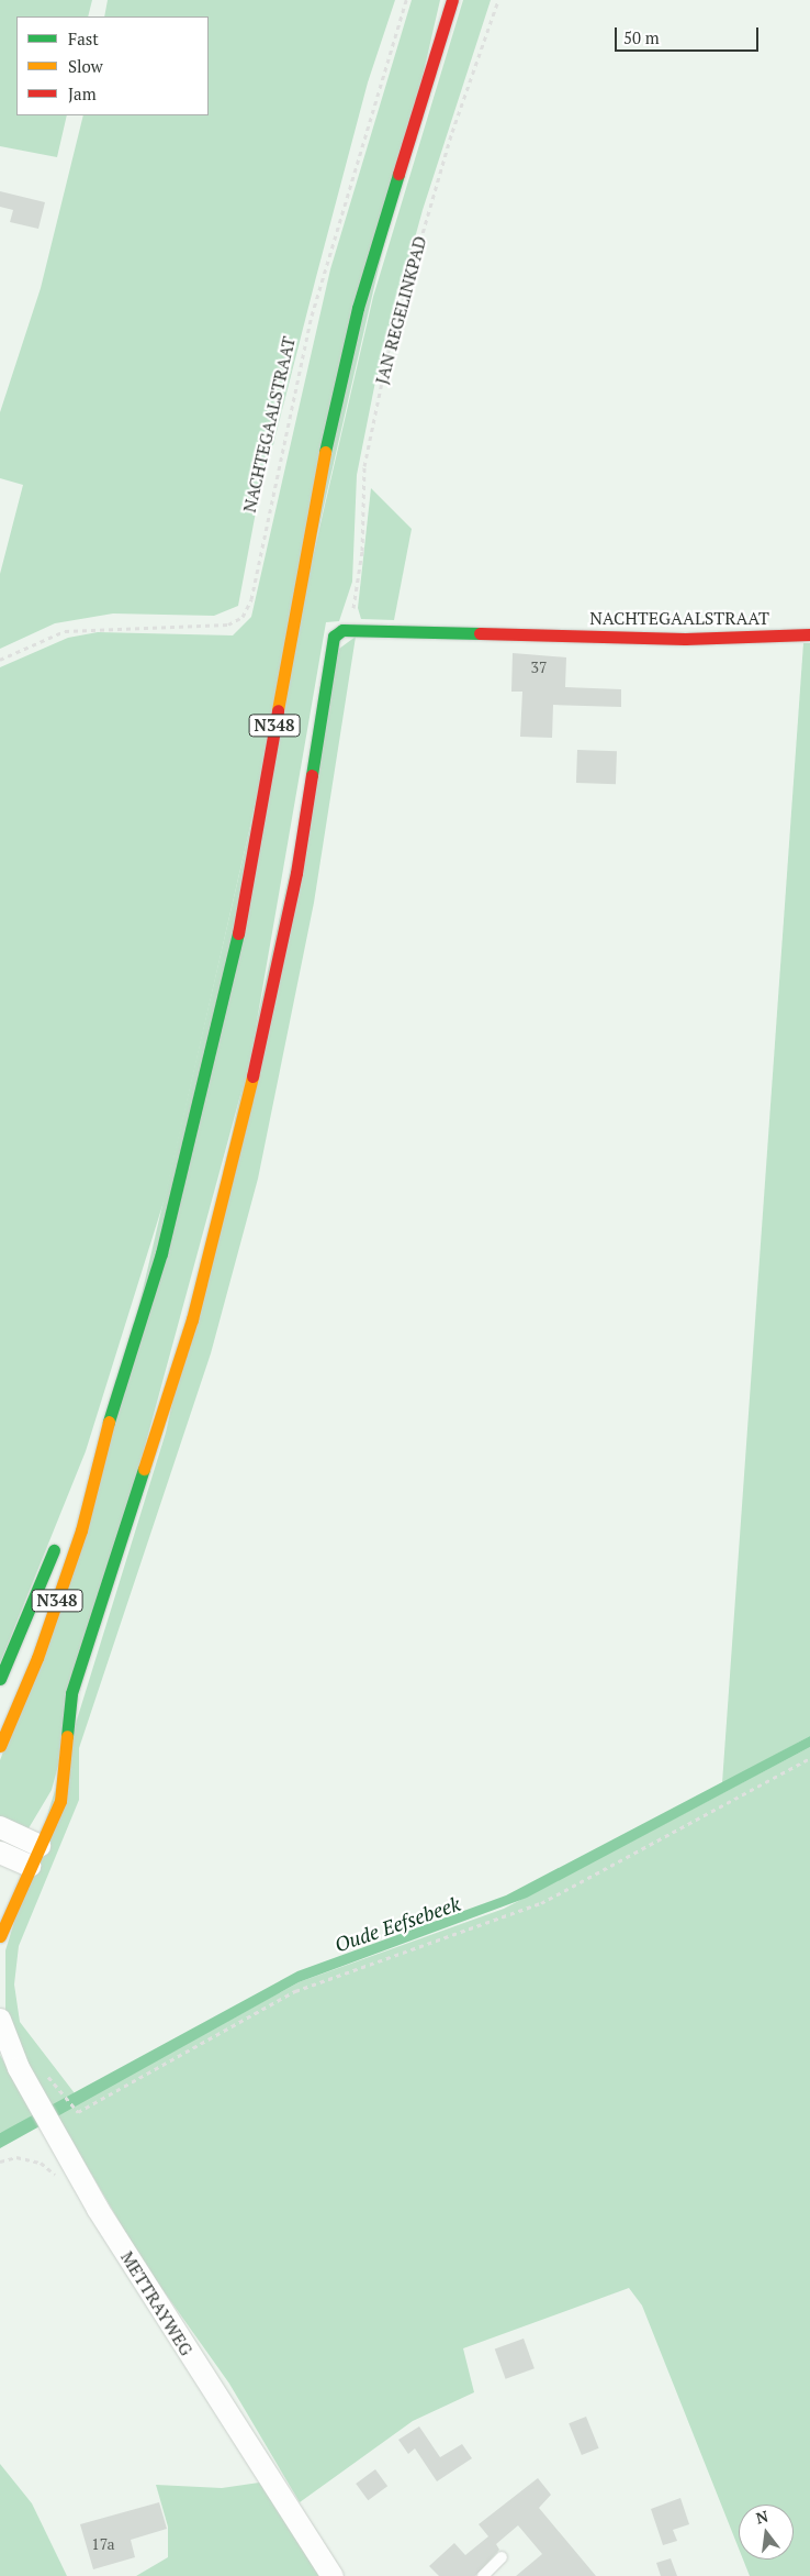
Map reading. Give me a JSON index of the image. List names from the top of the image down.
{
  "streets": {
    "main road": ["NACHTEGAALSTRAAT", "N348"],
    "street": ["METTRAYWEG"],
    "path": ["JAN REGELINKPAD"]
  },
  "crossings": [
    ["JAN REGELINKPAD", "NACHTEGAALSTRAAT"]
  ],
  "water": ["Oude Eefsebeek"],
  "house_numbers": ["37", "17a"],
  "legend": ["Fast", "Slow", "Jam"],
  "scale_bar": "50 m",
  "north": "top"
}
